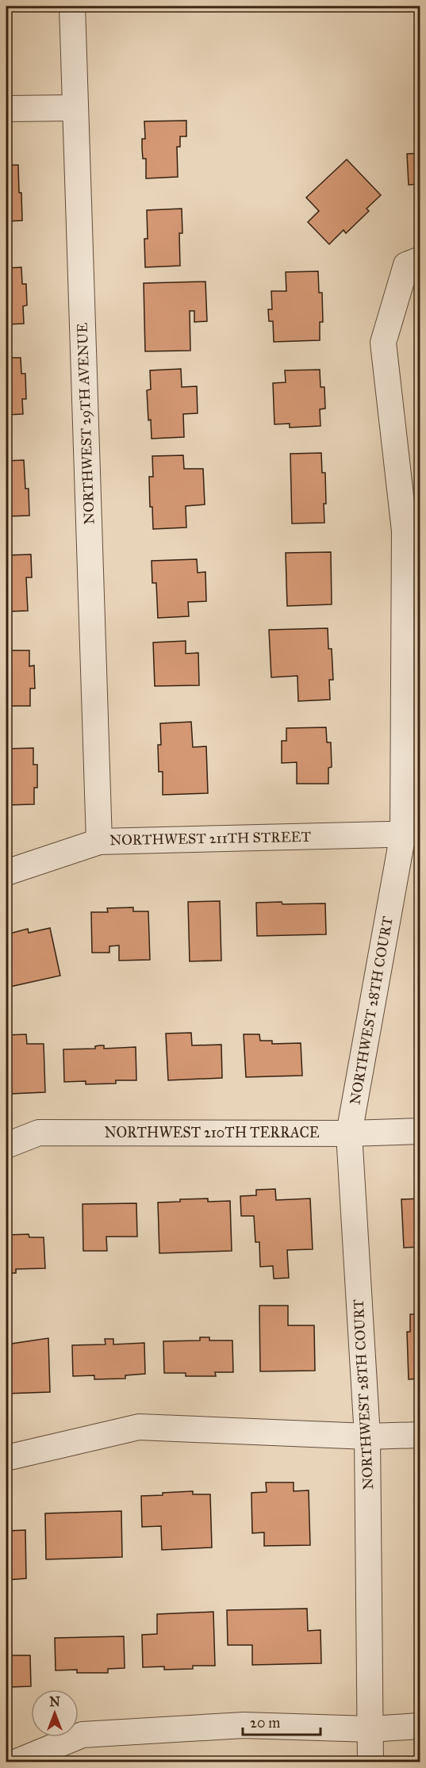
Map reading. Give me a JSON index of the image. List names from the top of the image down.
{
  "streets": {
    "street": [
      "NORTHWEST 29TH AVENUE",
      "NORTHWEST 211TH STREET",
      "NORTHWEST 28TH COURT",
      "NORTHWEST 210TH TERRACE"
    ]
  },
  "crossings": [
    ["NORTHWEST 29TH AVENUE", "NORTHWEST 211TH STREET"],
    ["NORTHWEST 211TH STREET", "NORTHWEST 28TH COURT"],
    ["NORTHWEST 28TH COURT", "NORTHWEST 210TH TERRACE"]
  ],
  "scale_bar": "20 m",
  "north": "top"
}
